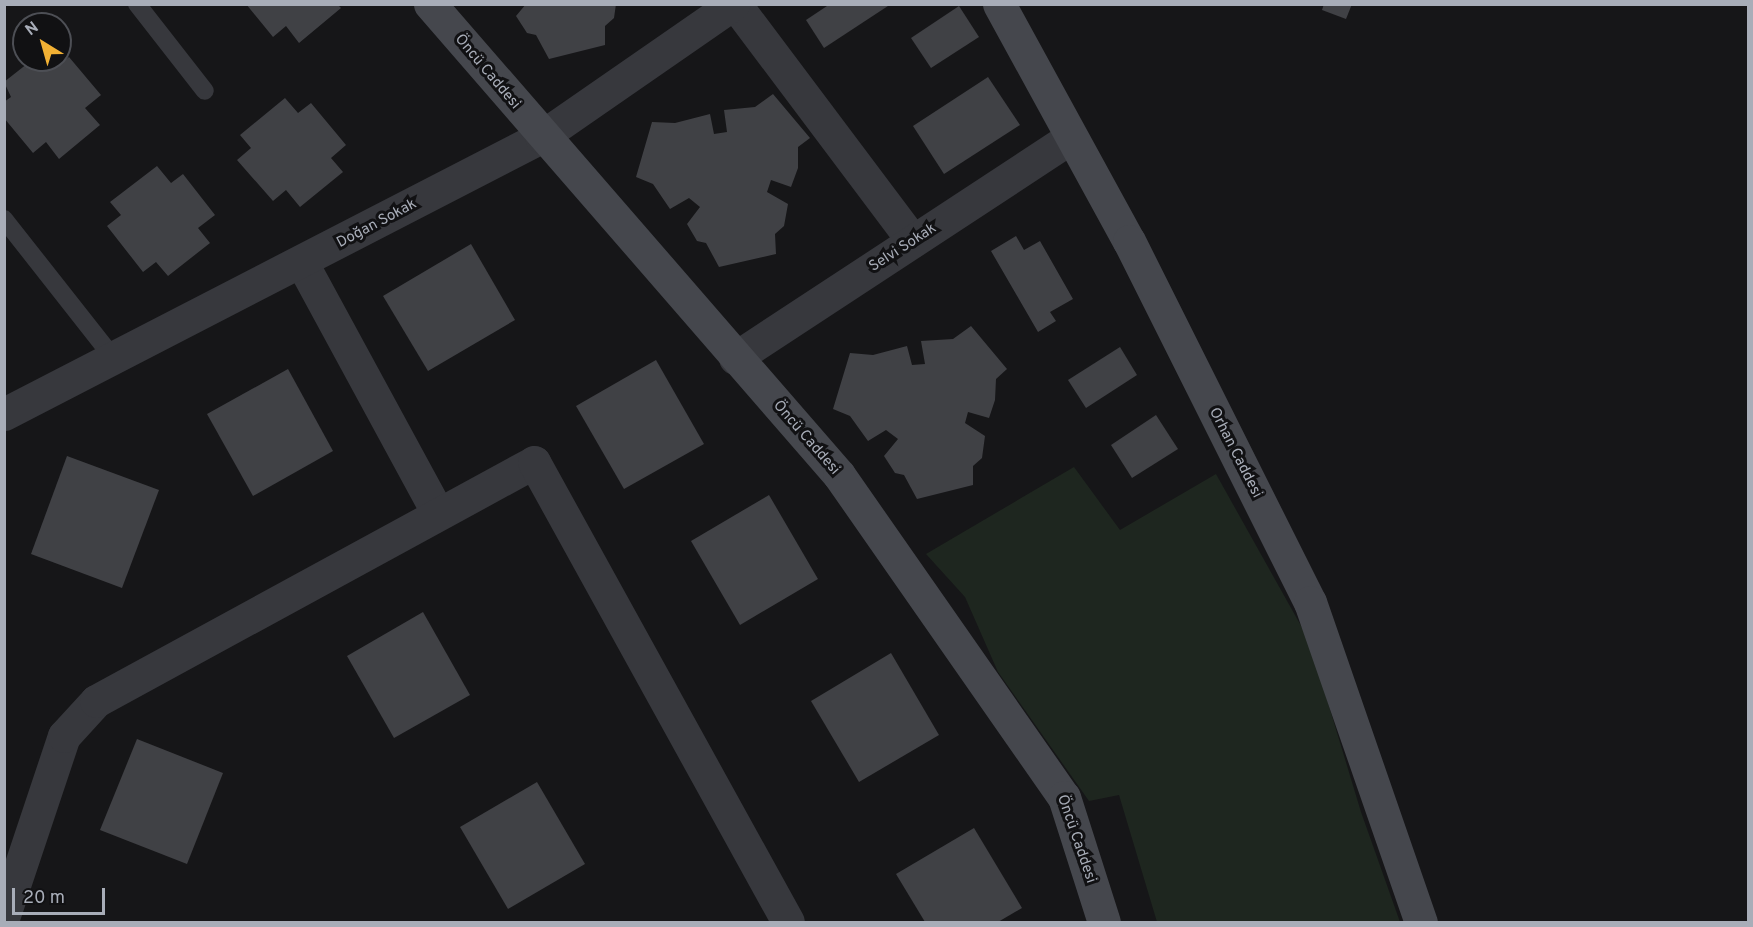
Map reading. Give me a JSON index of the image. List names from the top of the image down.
{
  "streets": {
    "street": [
      "Öncü Caddesi",
      "Doğan Sokak",
      "Selvi Sokak",
      "Orhan Caddesi"
    ]
  },
  "crossings": [
    ["Öncü Caddesi", "Doğan Sokak"],
    ["Öncü Caddesi", "Selvi Sokak"],
    ["Selvi Sokak", "Orhan Caddesi"]
  ],
  "scale_bar": "20 m",
  "north": "top left"
}
